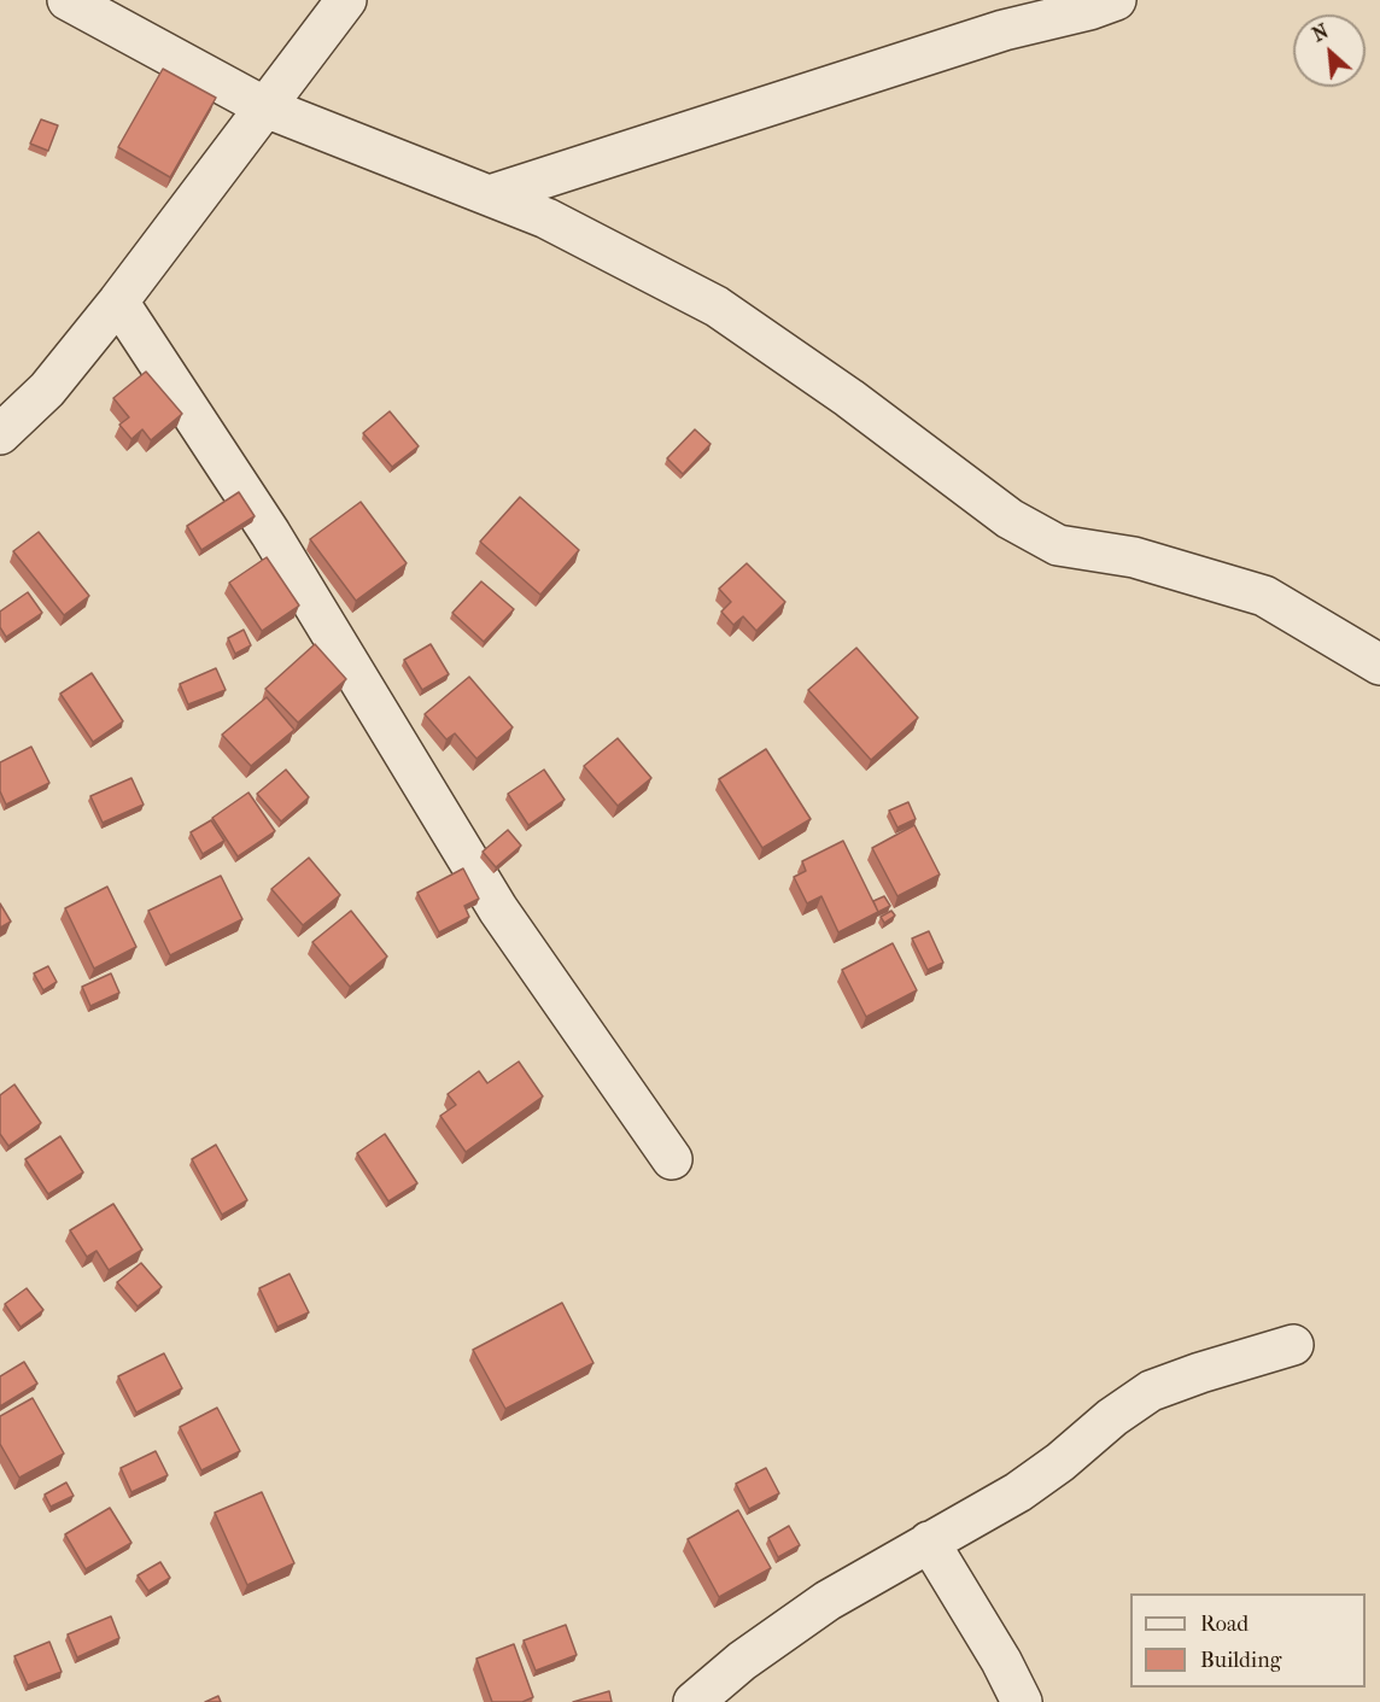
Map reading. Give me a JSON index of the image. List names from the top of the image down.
{
  "legend": ["Road", "Building"],
  "north": "top left"
}
